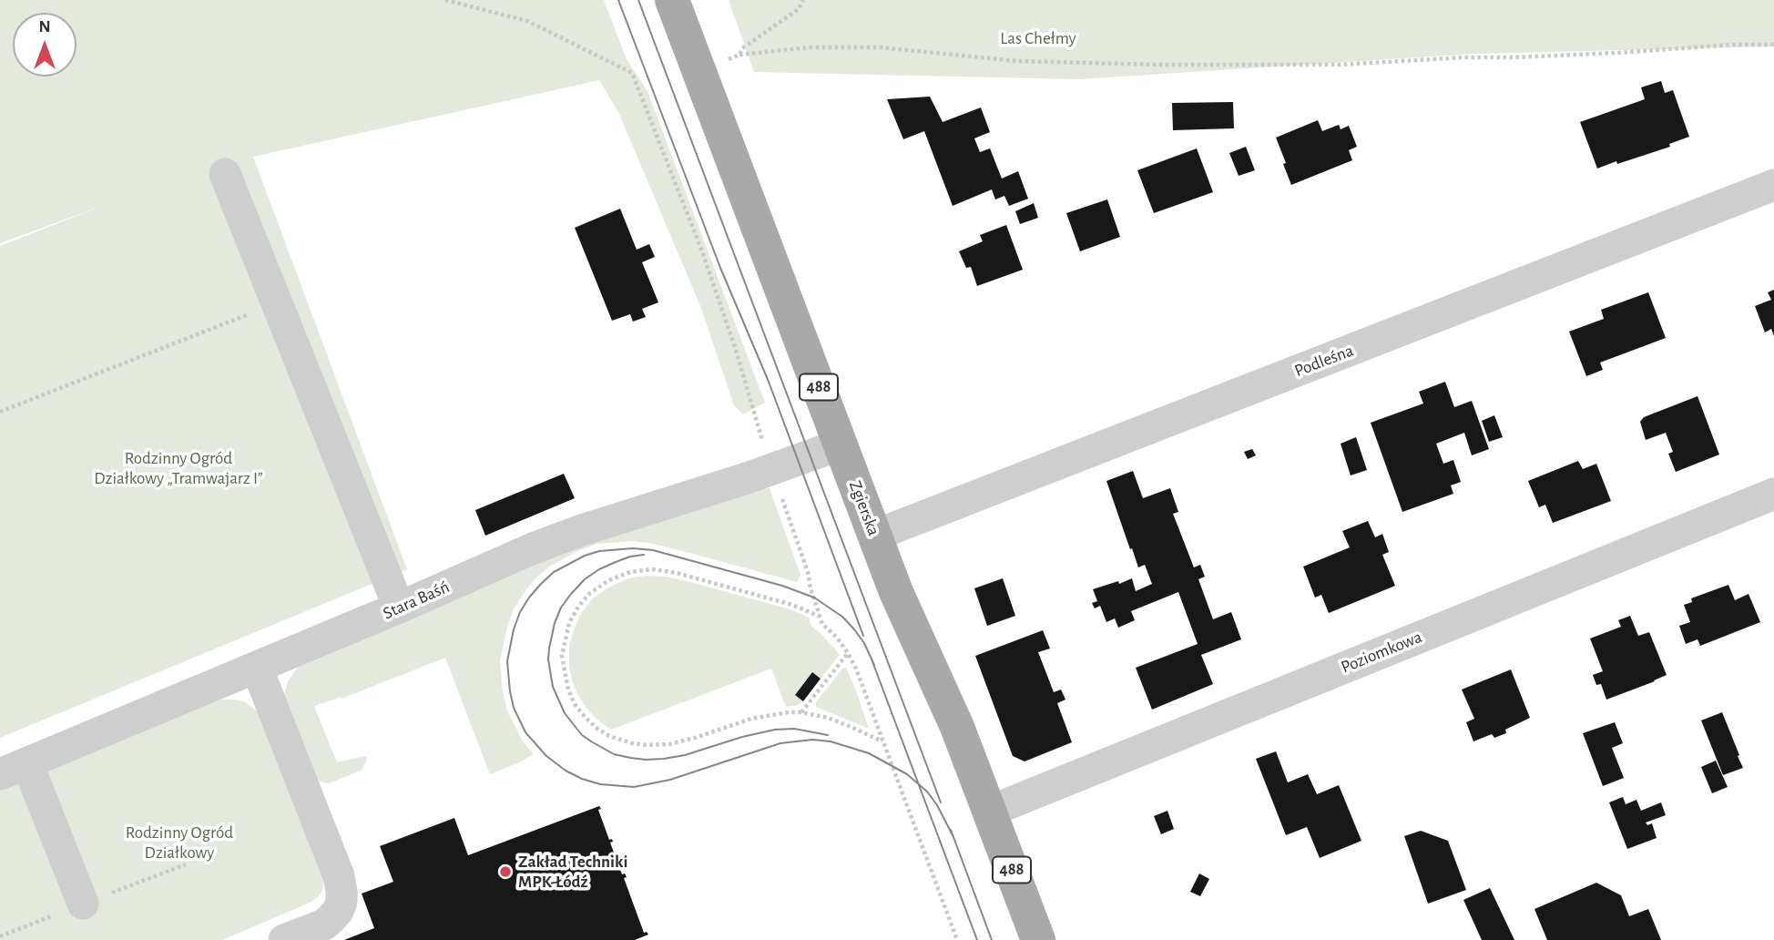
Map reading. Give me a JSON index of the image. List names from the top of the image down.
{
  "streets": {
    "main road": ["488", "Zgierska"],
    "street": ["Podleśna", "Stara Baśń", "Poziomkowa"]
  },
  "crossings": [
    ["Podleśna", "Zgierska"],
    ["488", "Zgierska"],
    ["Zgierska", "Stara Baśń"],
    ["Zgierska", "Poziomkowa"]
  ],
  "parks": ["Las Chełmy", "Rodzinny Ogród Działkowy „Tramwajarz I”", "Rodzinny Ogród Działkowy"],
  "places": ["Zakład Techniki MPK-Łódź"],
  "north": "top"
}
